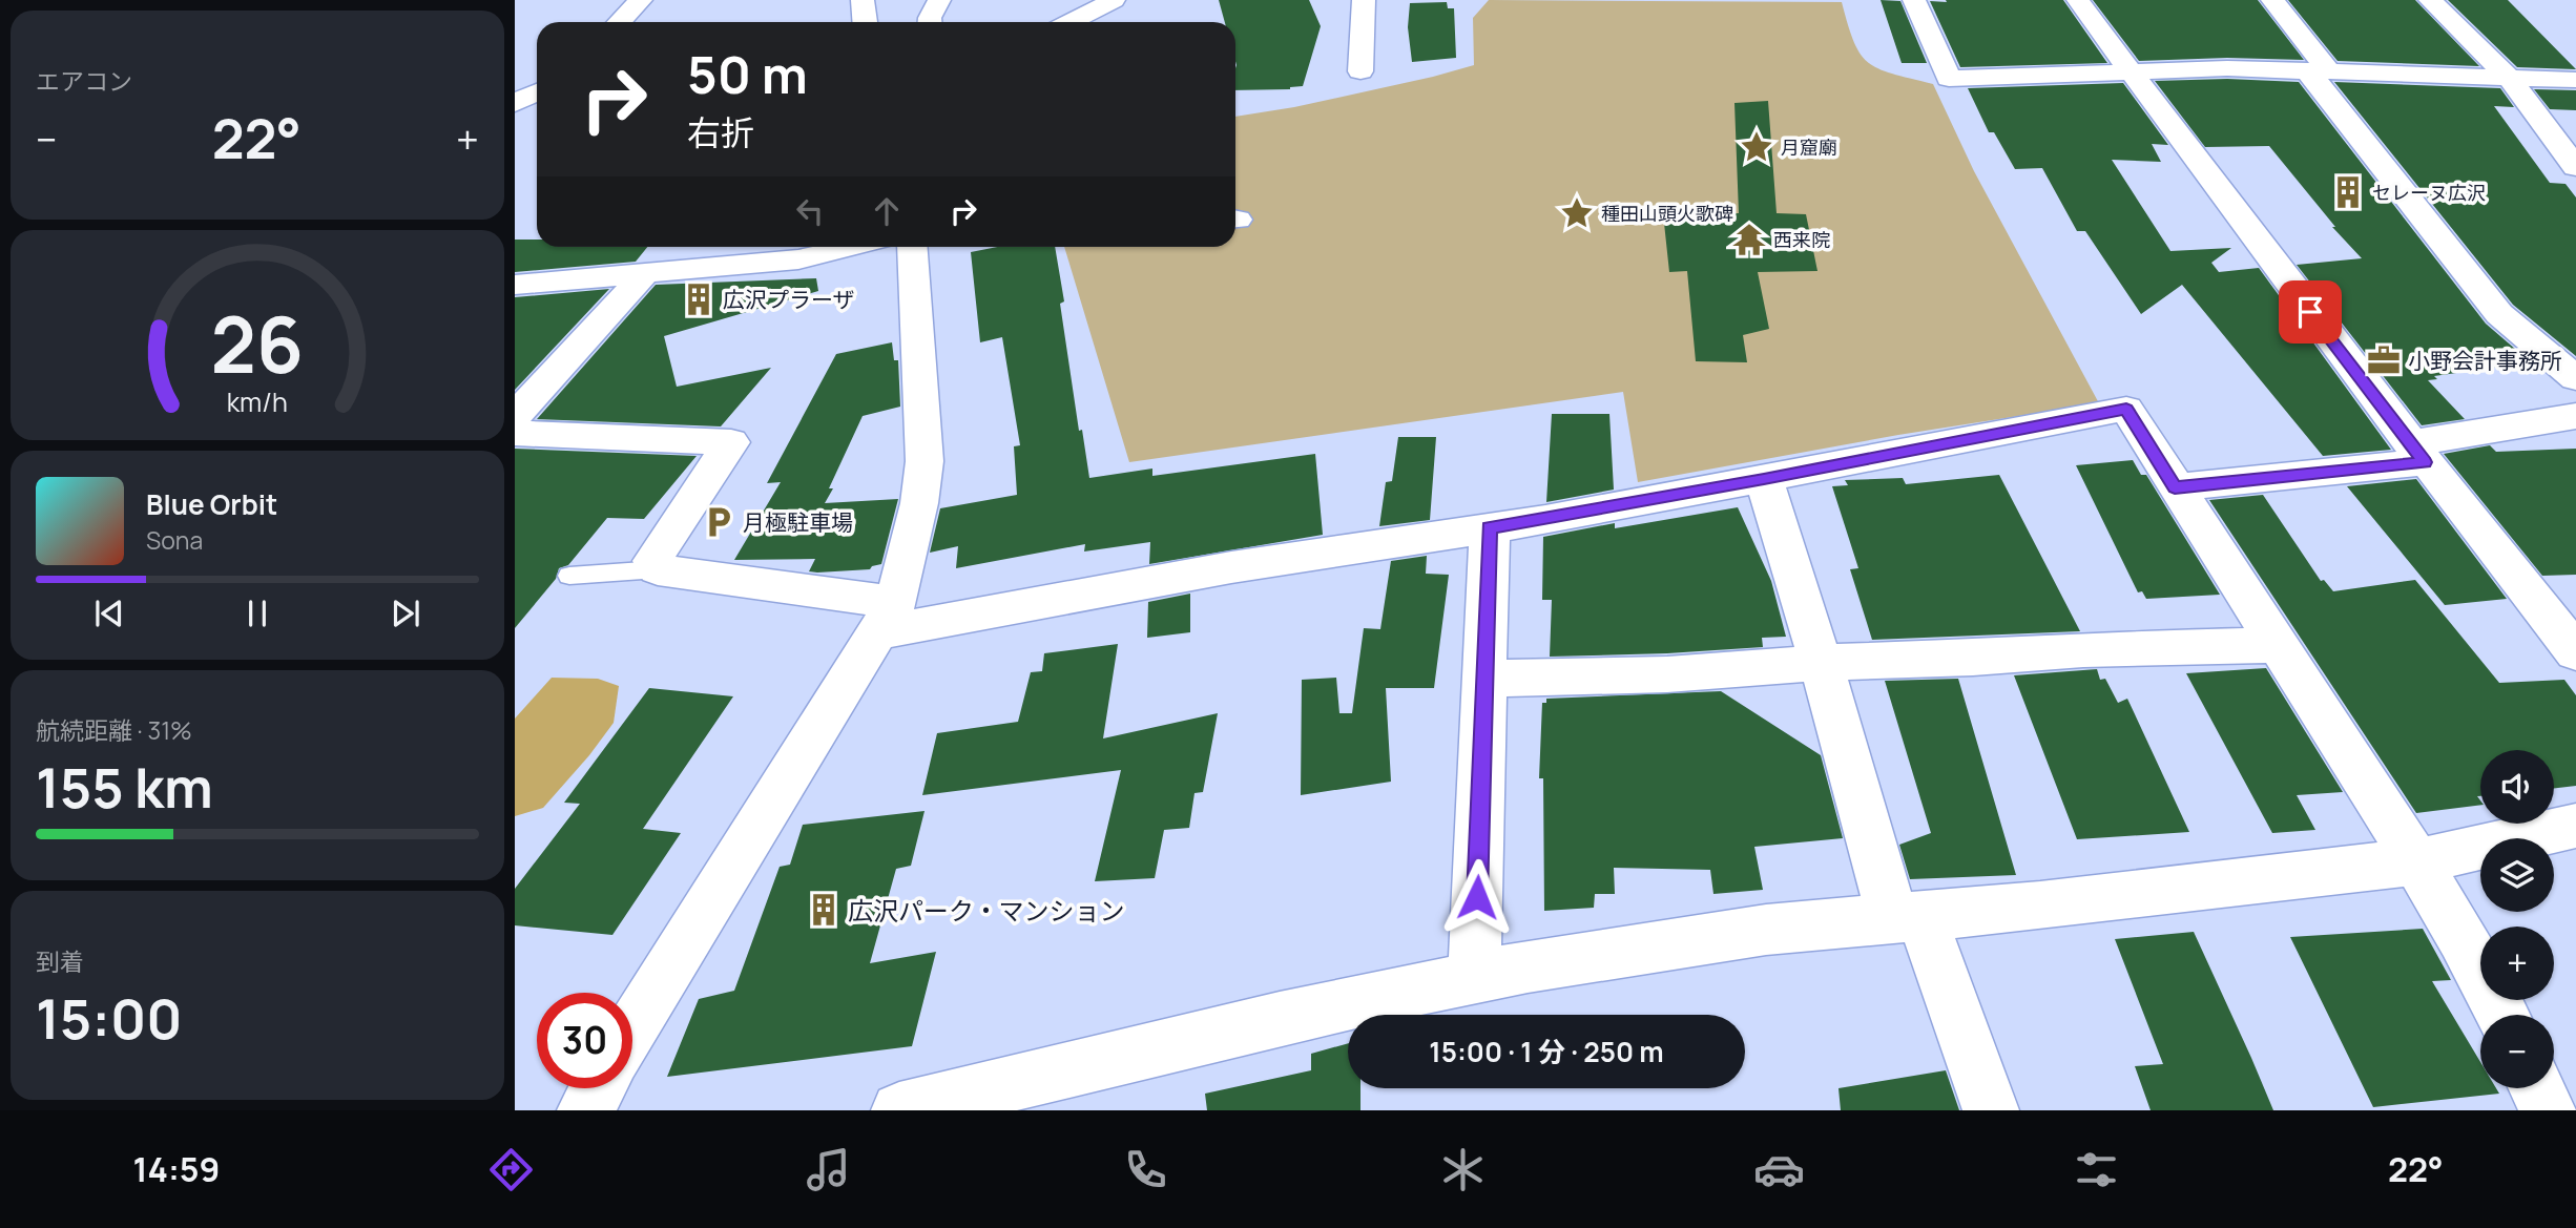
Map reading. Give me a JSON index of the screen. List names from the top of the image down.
{
  "places": {
    "place": ["月窟廟", "種田山頭火歌碑"],
    "building": ["セレーヌ広沢", "広沢プラーザ", "広沢パーク・マンション"],
    "temple": ["西来院"],
    "office": ["小野会計事務所"],
    "parking": ["月極駐車場"]
  },
  "page": {
    "tile": [
      "エアコン",
      ["航続距離 · 31%", "155 km"],
      ["到着", "15:00"]
    ],
    "turn": ["50 m", "右折"],
    "heat": ["−", "22°", "+"],
    "song": ["Blue Orbit", "Sona"],
    "map_buttons": ["+", "−"],
    "limit": "30",
    "trip": "15:00 · 1 分 · 250 m",
    "tabs": ["14:59", "22°"],
    "gauge": ["26", "km/h"]
  }
}
